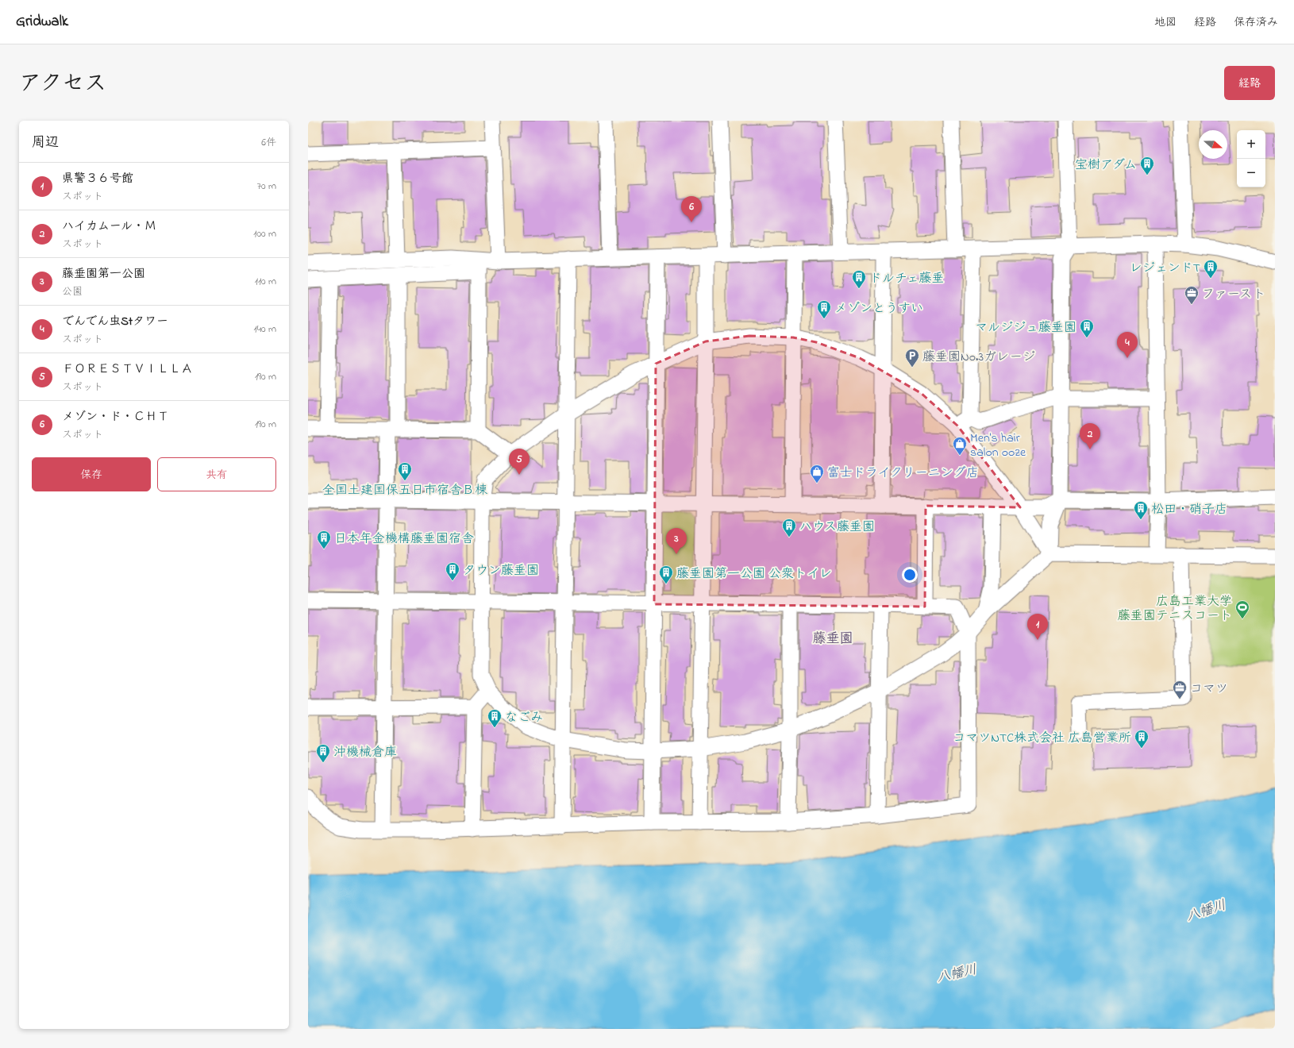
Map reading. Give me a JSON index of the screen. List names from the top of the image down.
{
  "districts": ["藤垂園"],
  "water": ["八幡川"],
  "places": {
    "building": [
      "宝樹アダム",
      "レジェンドT",
      "ドルチェ藤垂",
      "メゾンとうすい",
      "マルジジュ藤垂園",
      "全国土建国保五日市宿舎Ｂ棟",
      "松田・硝子店",
      "ハウス藤垂園",
      "日本年金機構藤垂園宿舎",
      "タウン藤垂園",
      "藤垂園第一公園 公衆トイレ",
      "なごみ",
      "コマツNTC株式会社 広島営業所",
      "沖機械倉庫"
    ],
    "office": ["ファースト", "コマツ"],
    "parking": ["藤垂園No.3ガレージ"],
    "shop": ["Men's hair salon ooze", "富士ドライクリーニング店"],
    "sports": ["広島工業大学 藤垂園テニスコート"]
  },
  "north": "right",
  "page": {
    "header": "Gridwalk",
    "nav": ["地図", "経路", "保存済み"],
    "title": "アクセス",
    "buttons": [
      "経路",
      ["保存", "共有"]
    ],
    "heading": ["周辺", "6件"],
    "map_buttons": ["+", "−"],
    "list": [
      {
        "mark": "1",
        "name": "県警３６号館",
        "note": "スポット",
        "value": "70 m"
      },
      {
        "mark": "2",
        "name": "ハイカムール・Ｍ",
        "note": "スポット",
        "value": "100 m"
      },
      {
        "mark": "3",
        "name": "藤垂園第一公園",
        "note": "公園",
        "value": "110 m"
      },
      {
        "mark": "4",
        "name": "でんでん虫Stタワー",
        "note": "スポット",
        "value": "140 m"
      },
      {
        "mark": "5",
        "name": "ＦＯＲＥＳＴＶＩＬＬＡ",
        "note": "スポット",
        "value": "190 m"
      },
      {
        "mark": "6",
        "name": "メゾン・ド・ＣＨＴ",
        "note": "スポット",
        "value": "190 m"
      }
    ],
    "pins": [
      "6",
      "4",
      "2",
      "5",
      "3",
      "1"
    ]
  }
}
